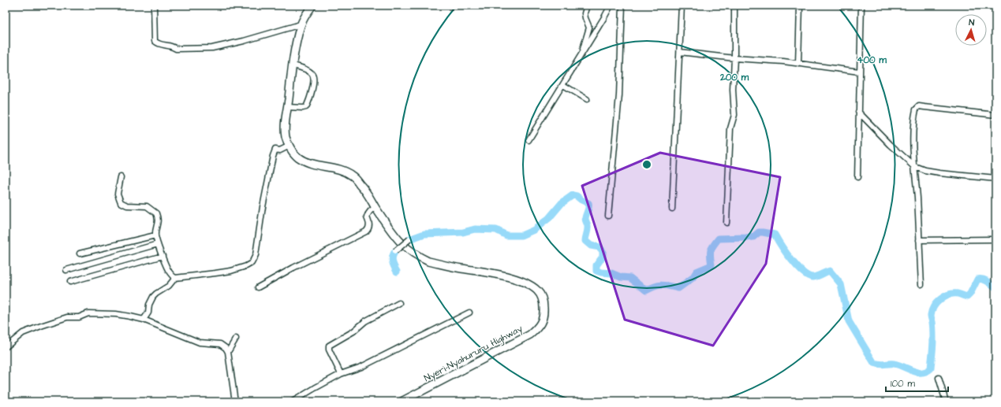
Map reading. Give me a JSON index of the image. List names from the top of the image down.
{
  "streets": {
    "highway": ["Nyeri-Nyahururu Highway"]
  },
  "scale_bar": "100 m",
  "north": "top",
  "rings": ["400 m", "200 m"]
}
